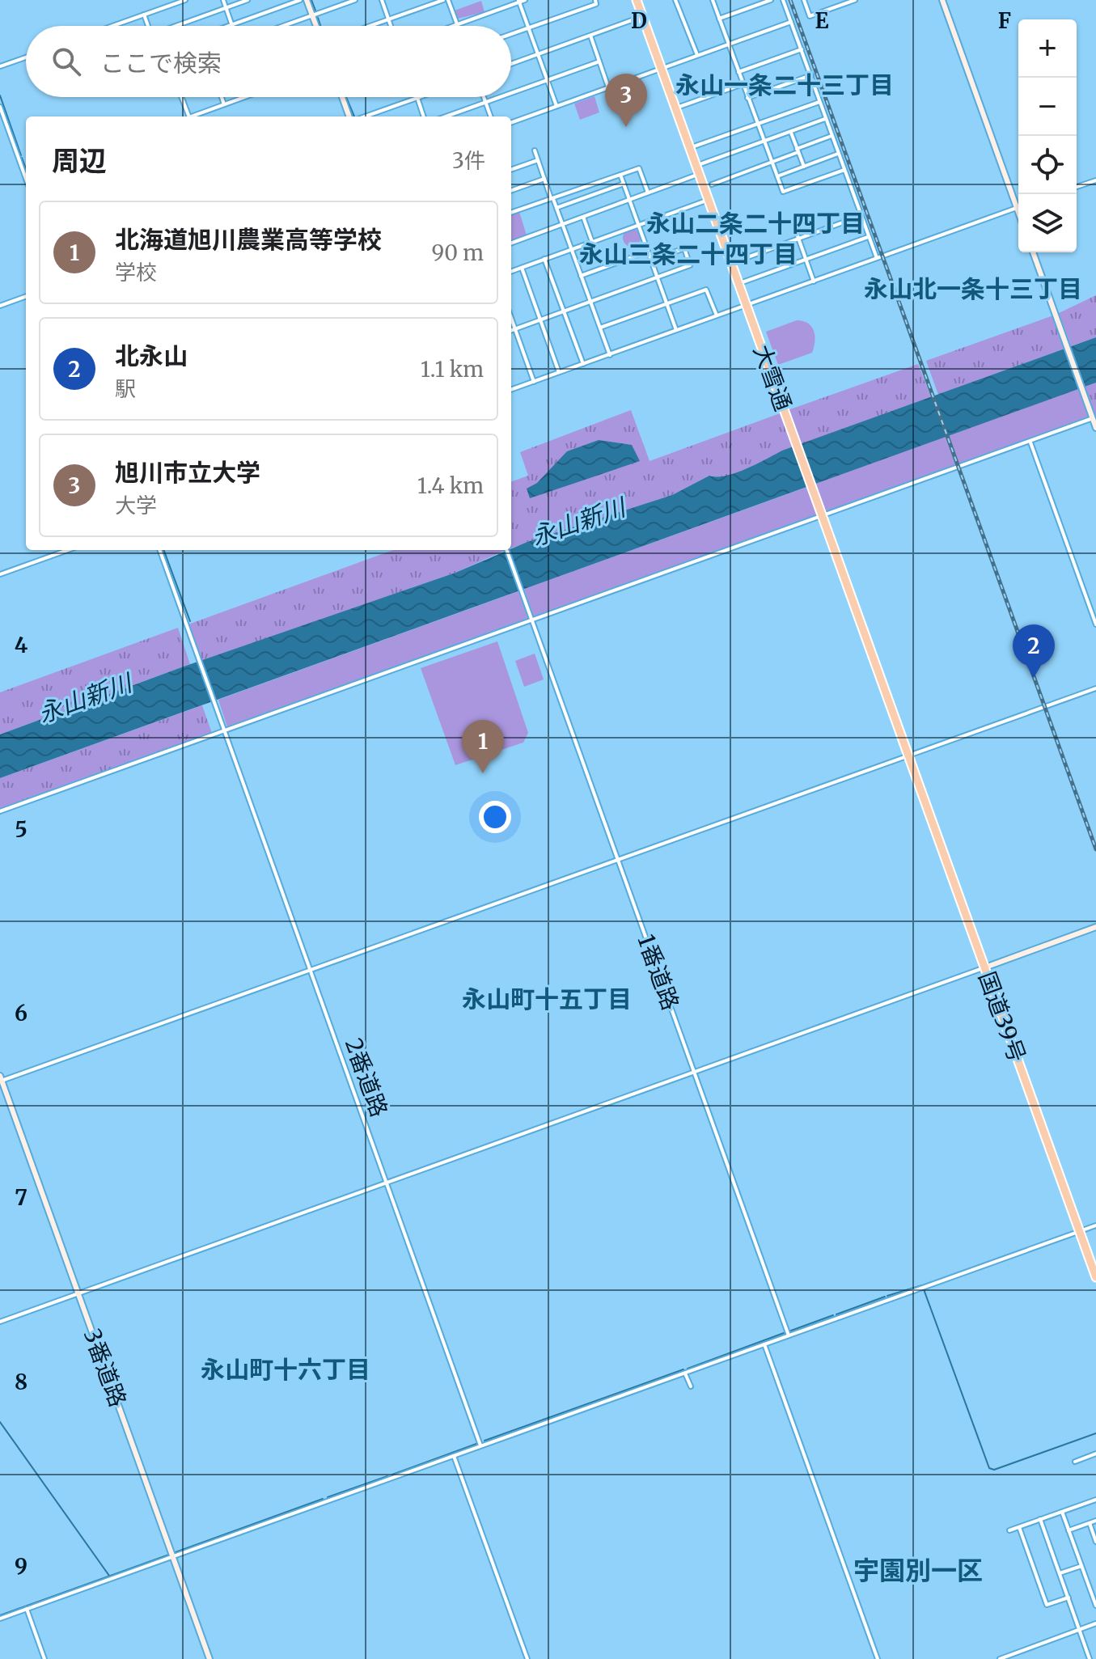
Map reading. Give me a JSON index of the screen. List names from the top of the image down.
{
  "streets": {
    "highway": ["大雪通", "国道39号"],
    "street": ["1番道路", "2番道路", "3番道路"]
  },
  "crossings": [
    ["大雪通", "国道39号"]
  ],
  "districts": [
    "永山一条二十三丁目",
    "永山二条二十四丁目",
    "永山三条二十四丁目",
    "永山北一条十三丁目",
    "永山町十五丁目",
    "永山町十六丁目",
    "宇園別一区"
  ],
  "water": ["永山新川"],
  "page": {
    "map_buttons": ["+", "−"],
    "search": "ここで検索",
    "pins": ["3", "2", "1"],
    "heading": ["周辺", "3件"],
    "list": [
      {
        "mark": "1",
        "name": "北海道旭川農業高等学校",
        "note": "学校",
        "value": "90 m"
      },
      {
        "mark": "2",
        "name": "北永山",
        "note": "駅",
        "value": "1.1 km"
      },
      {
        "mark": "3",
        "name": "旭川市立大学",
        "note": "大学",
        "value": "1.4 km"
      }
    ]
  },
  "grid": {
    "columns": ["D", "E", "F"],
    "rows": [
      "4",
      "5",
      "6",
      "7",
      "8",
      "9"
    ]
  }
}
